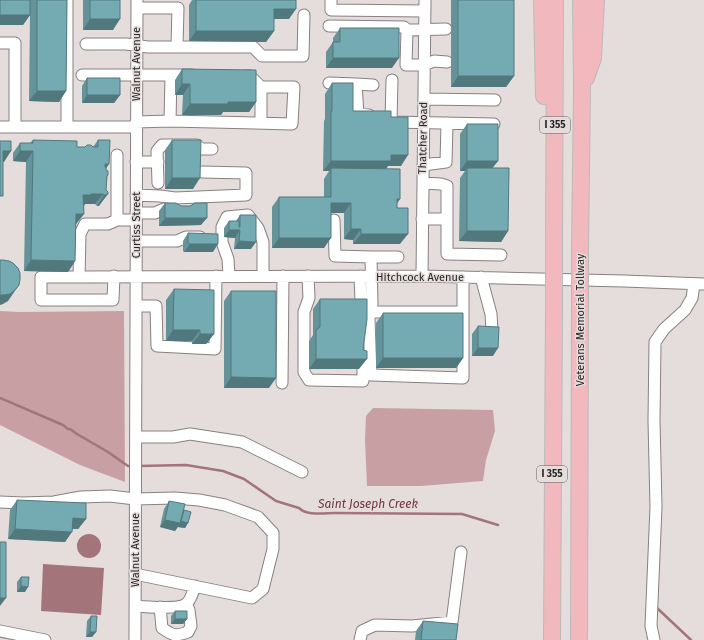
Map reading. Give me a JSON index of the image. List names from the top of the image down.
{
  "streets": {
    "highway": ["I 355", "Veterans Memorial Tollway"],
    "street": [
      "Walnut Avenue",
      "Thatcher Road",
      "Curtiss Street",
      "Hitchcock Avenue"
    ]
  },
  "crossings": [
    ["Walnut Avenue", "Curtiss Street"],
    ["Thatcher Road", "Hitchcock Avenue"],
    ["Curtiss Street", "Hitchcock Avenue"]
  ],
  "water": ["Saint Joseph Creek"]
}
